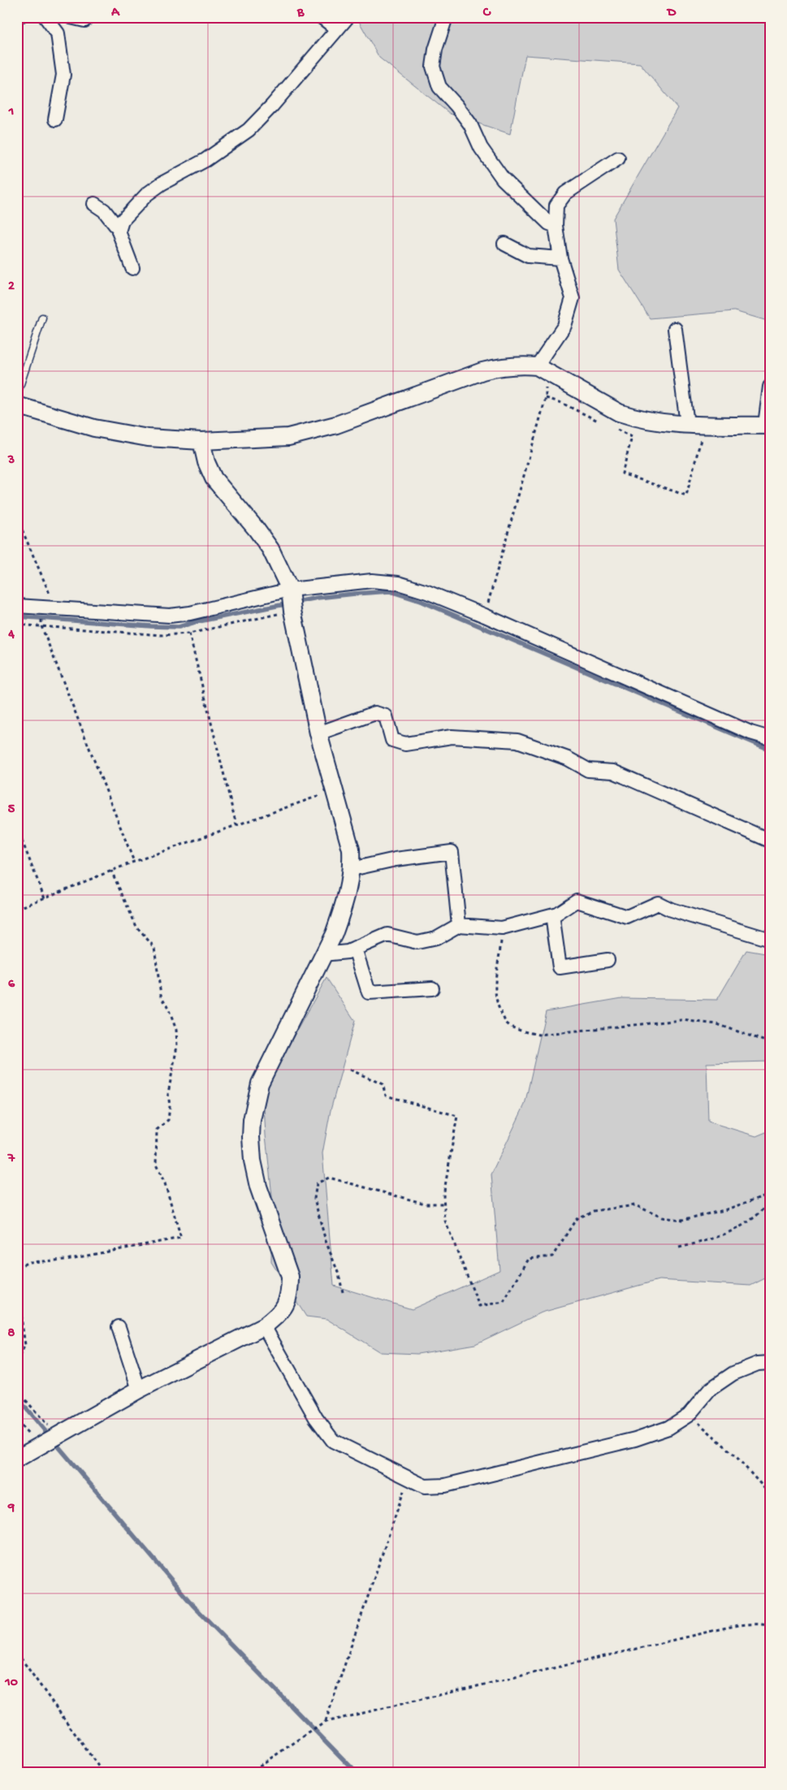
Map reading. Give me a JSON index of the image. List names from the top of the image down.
{
  "grid": {
    "columns": [
      "A",
      "B",
      "C",
      "D"
    ],
    "rows": [
      "1",
      "2",
      "3",
      "4",
      "5",
      "6",
      "7",
      "8",
      "9",
      "10"
    ]
  }
}
